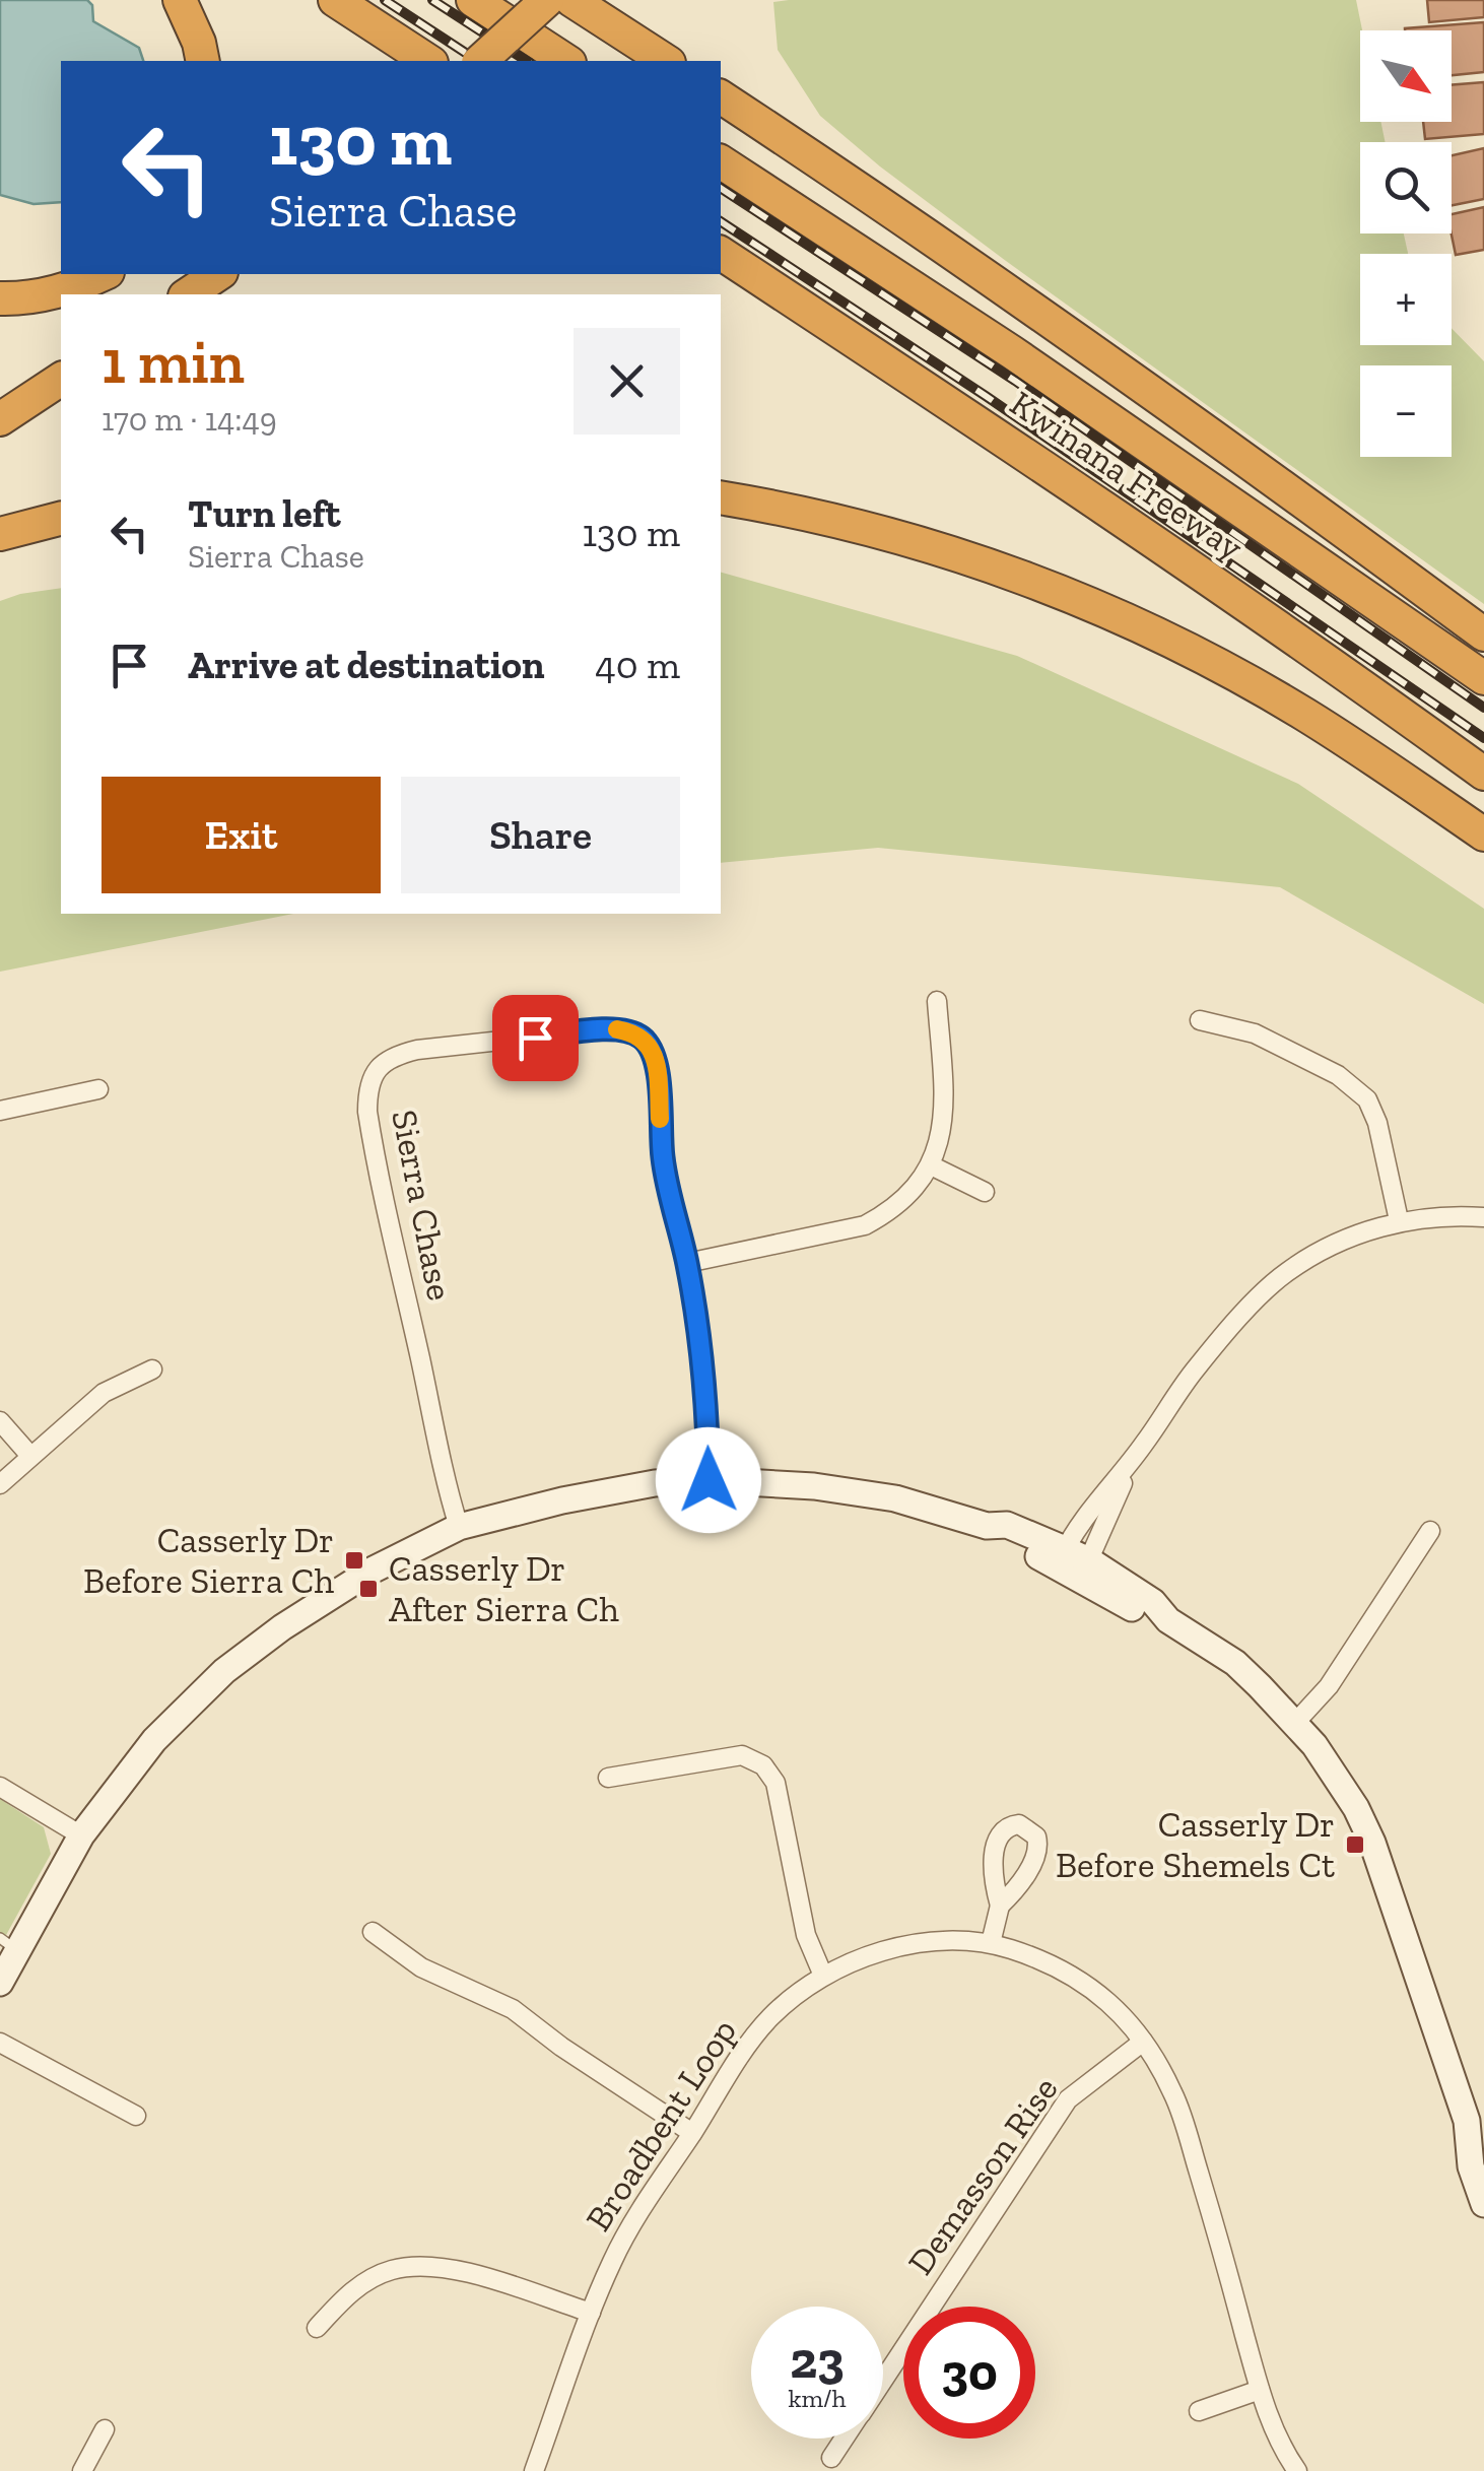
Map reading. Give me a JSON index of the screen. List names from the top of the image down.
{
  "streets": {
    "highway": ["Kwinana Freeway"],
    "street": ["Sierra Chase", "Broadbent Loop", "Demasson Rise"]
  },
  "crossings": [
    ["Broadbent Loop", "Demasson Rise"]
  ],
  "places": {
    "transit": ["Casserly Dr Before Sierra Ch", "Casserly Dr After Sierra Ch", "Casserly Dr Before Shemels Ct"]
  },
  "north": "bottom right",
  "page": {
    "map_buttons": ["+", "−"],
    "turn": ["130 m", "Sierra Chase"],
    "heading": ["1 min", "170 m · 14:49"],
    "list": [
      {
        "name": "Turn left",
        "note": "Sierra Chase",
        "value": "130 m"
      },
      {
        "name": "Arrive at destination",
        "value": "40 m"
      }
    ],
    "buttons": ["Exit", "Share"],
    "speed": "23 km/h",
    "limit": "30"
  }
}
